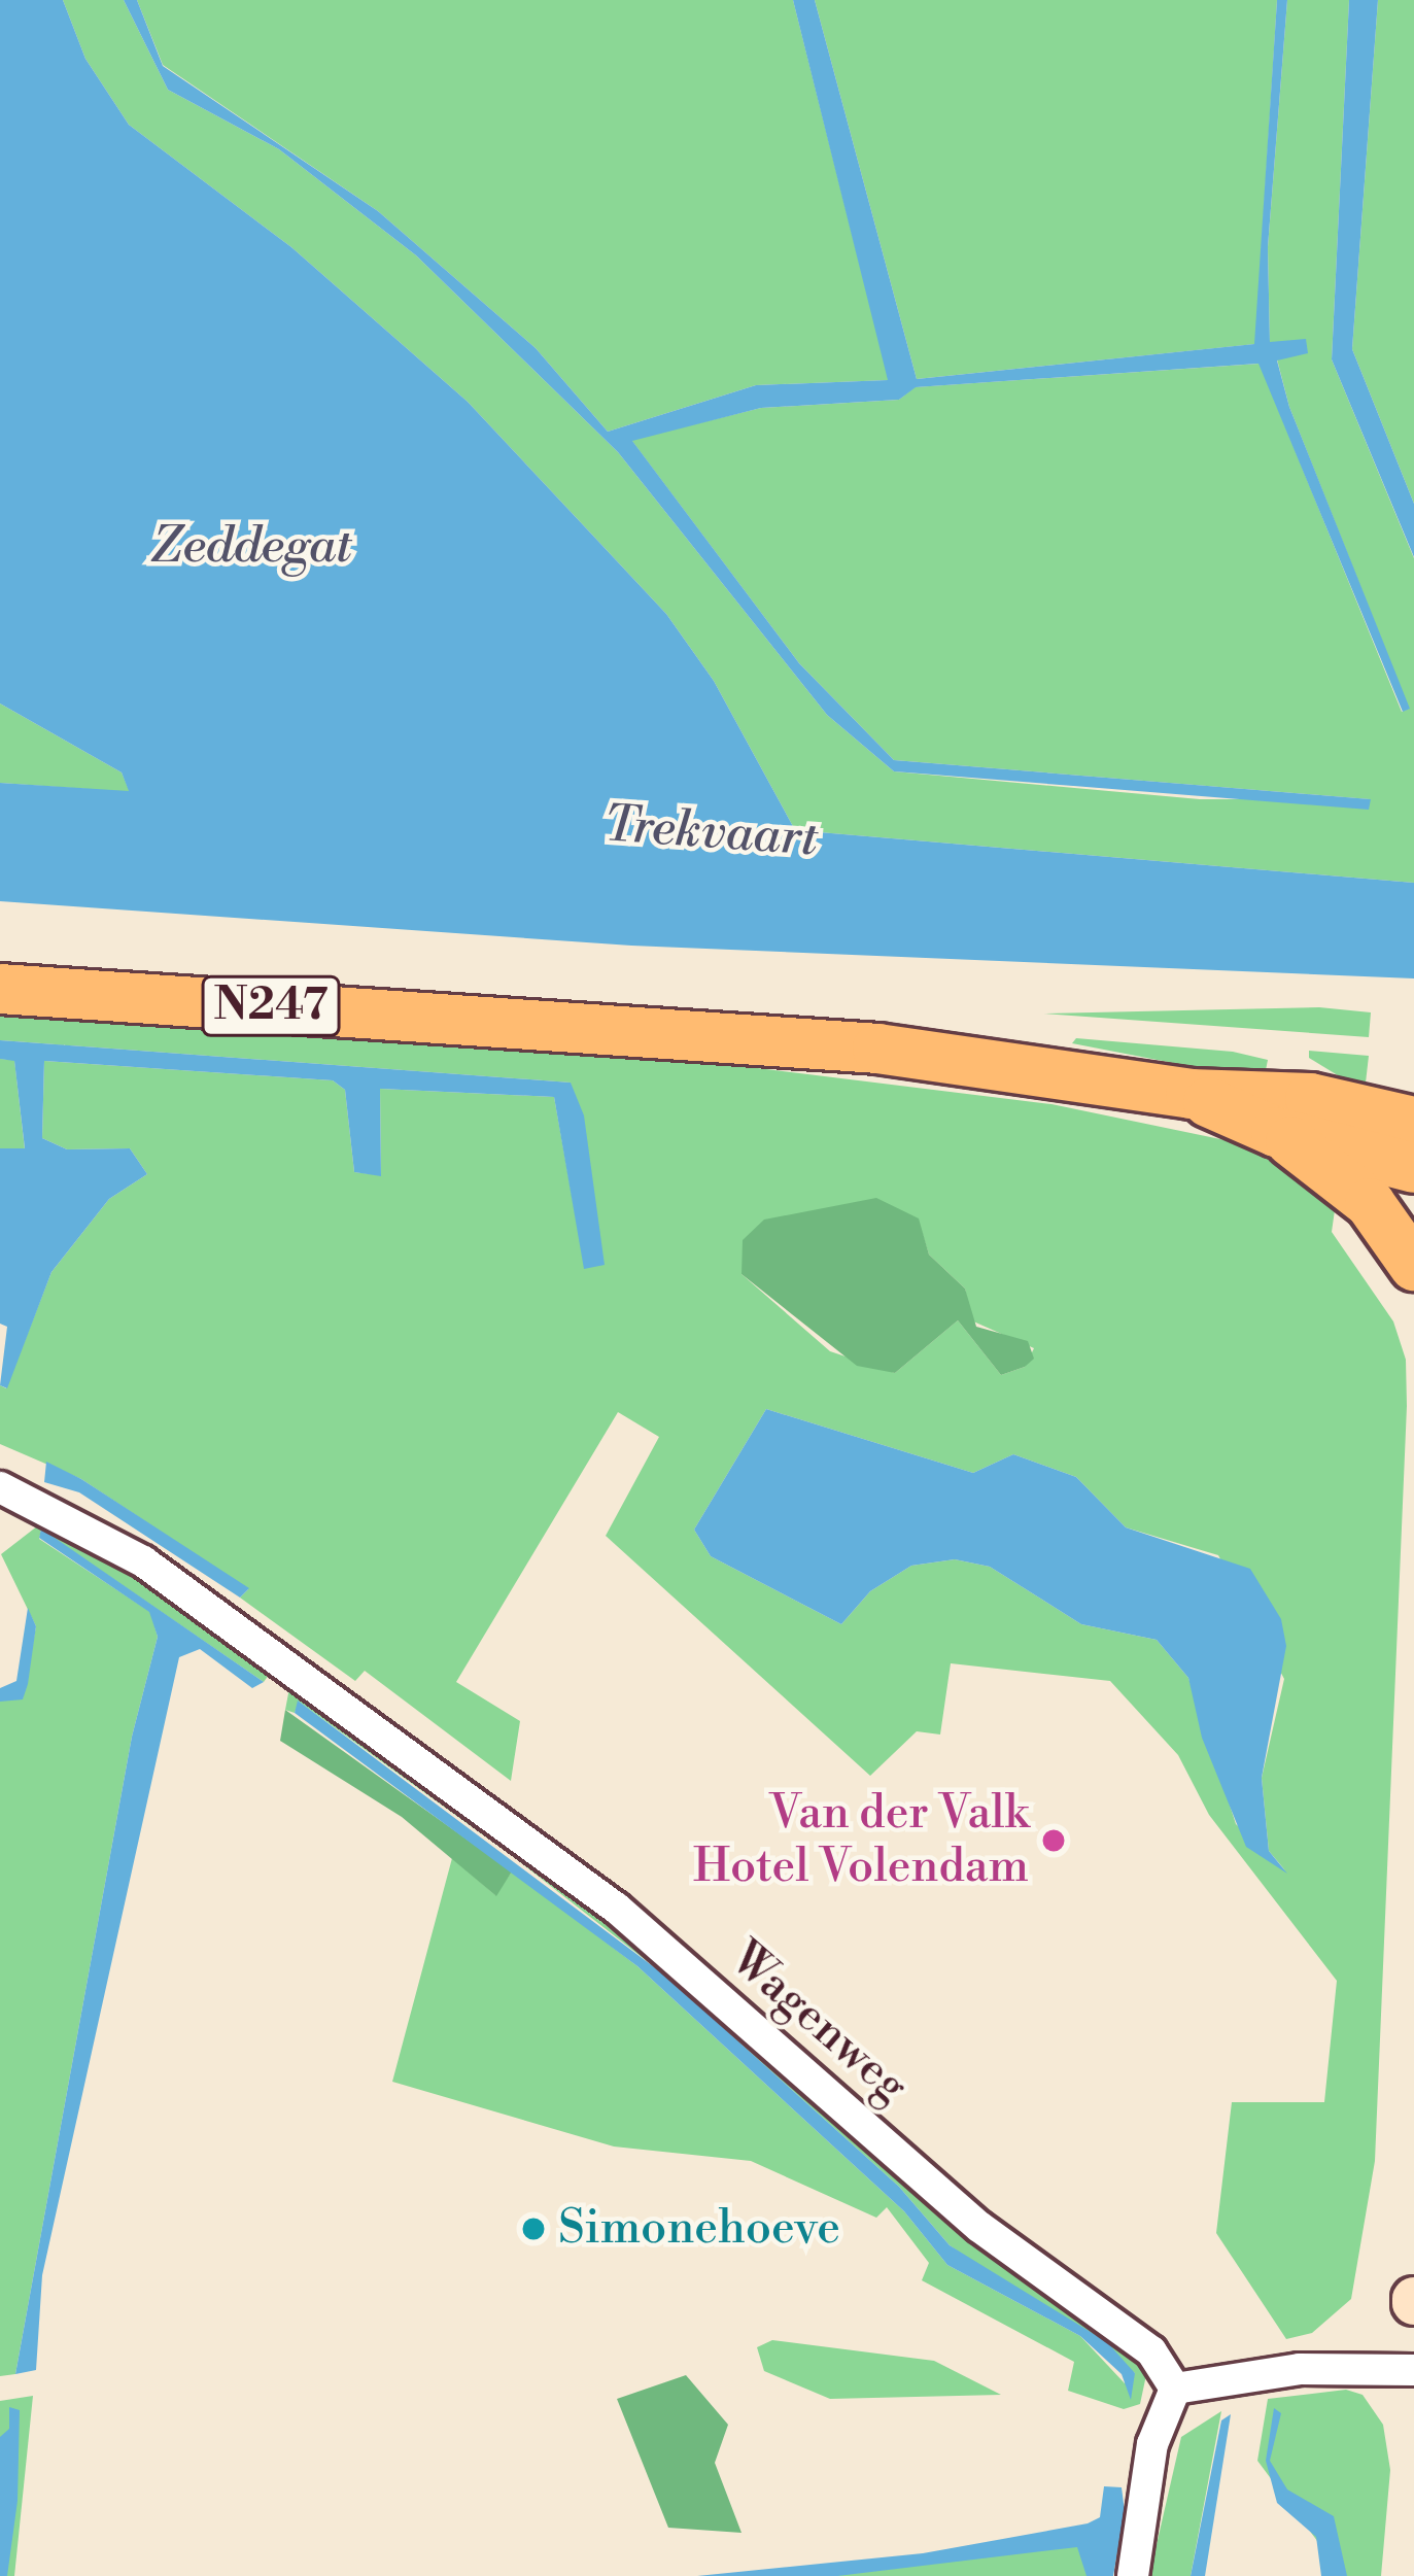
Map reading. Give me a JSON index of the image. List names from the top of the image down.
{
  "streets": {
    "main road": ["N247"],
    "street": ["Wagenweg"]
  },
  "water": ["Zeddegat", "Trekvaart"],
  "places": ["Van der Valk Hotel Volendam", "Simonehoeve"]
}
